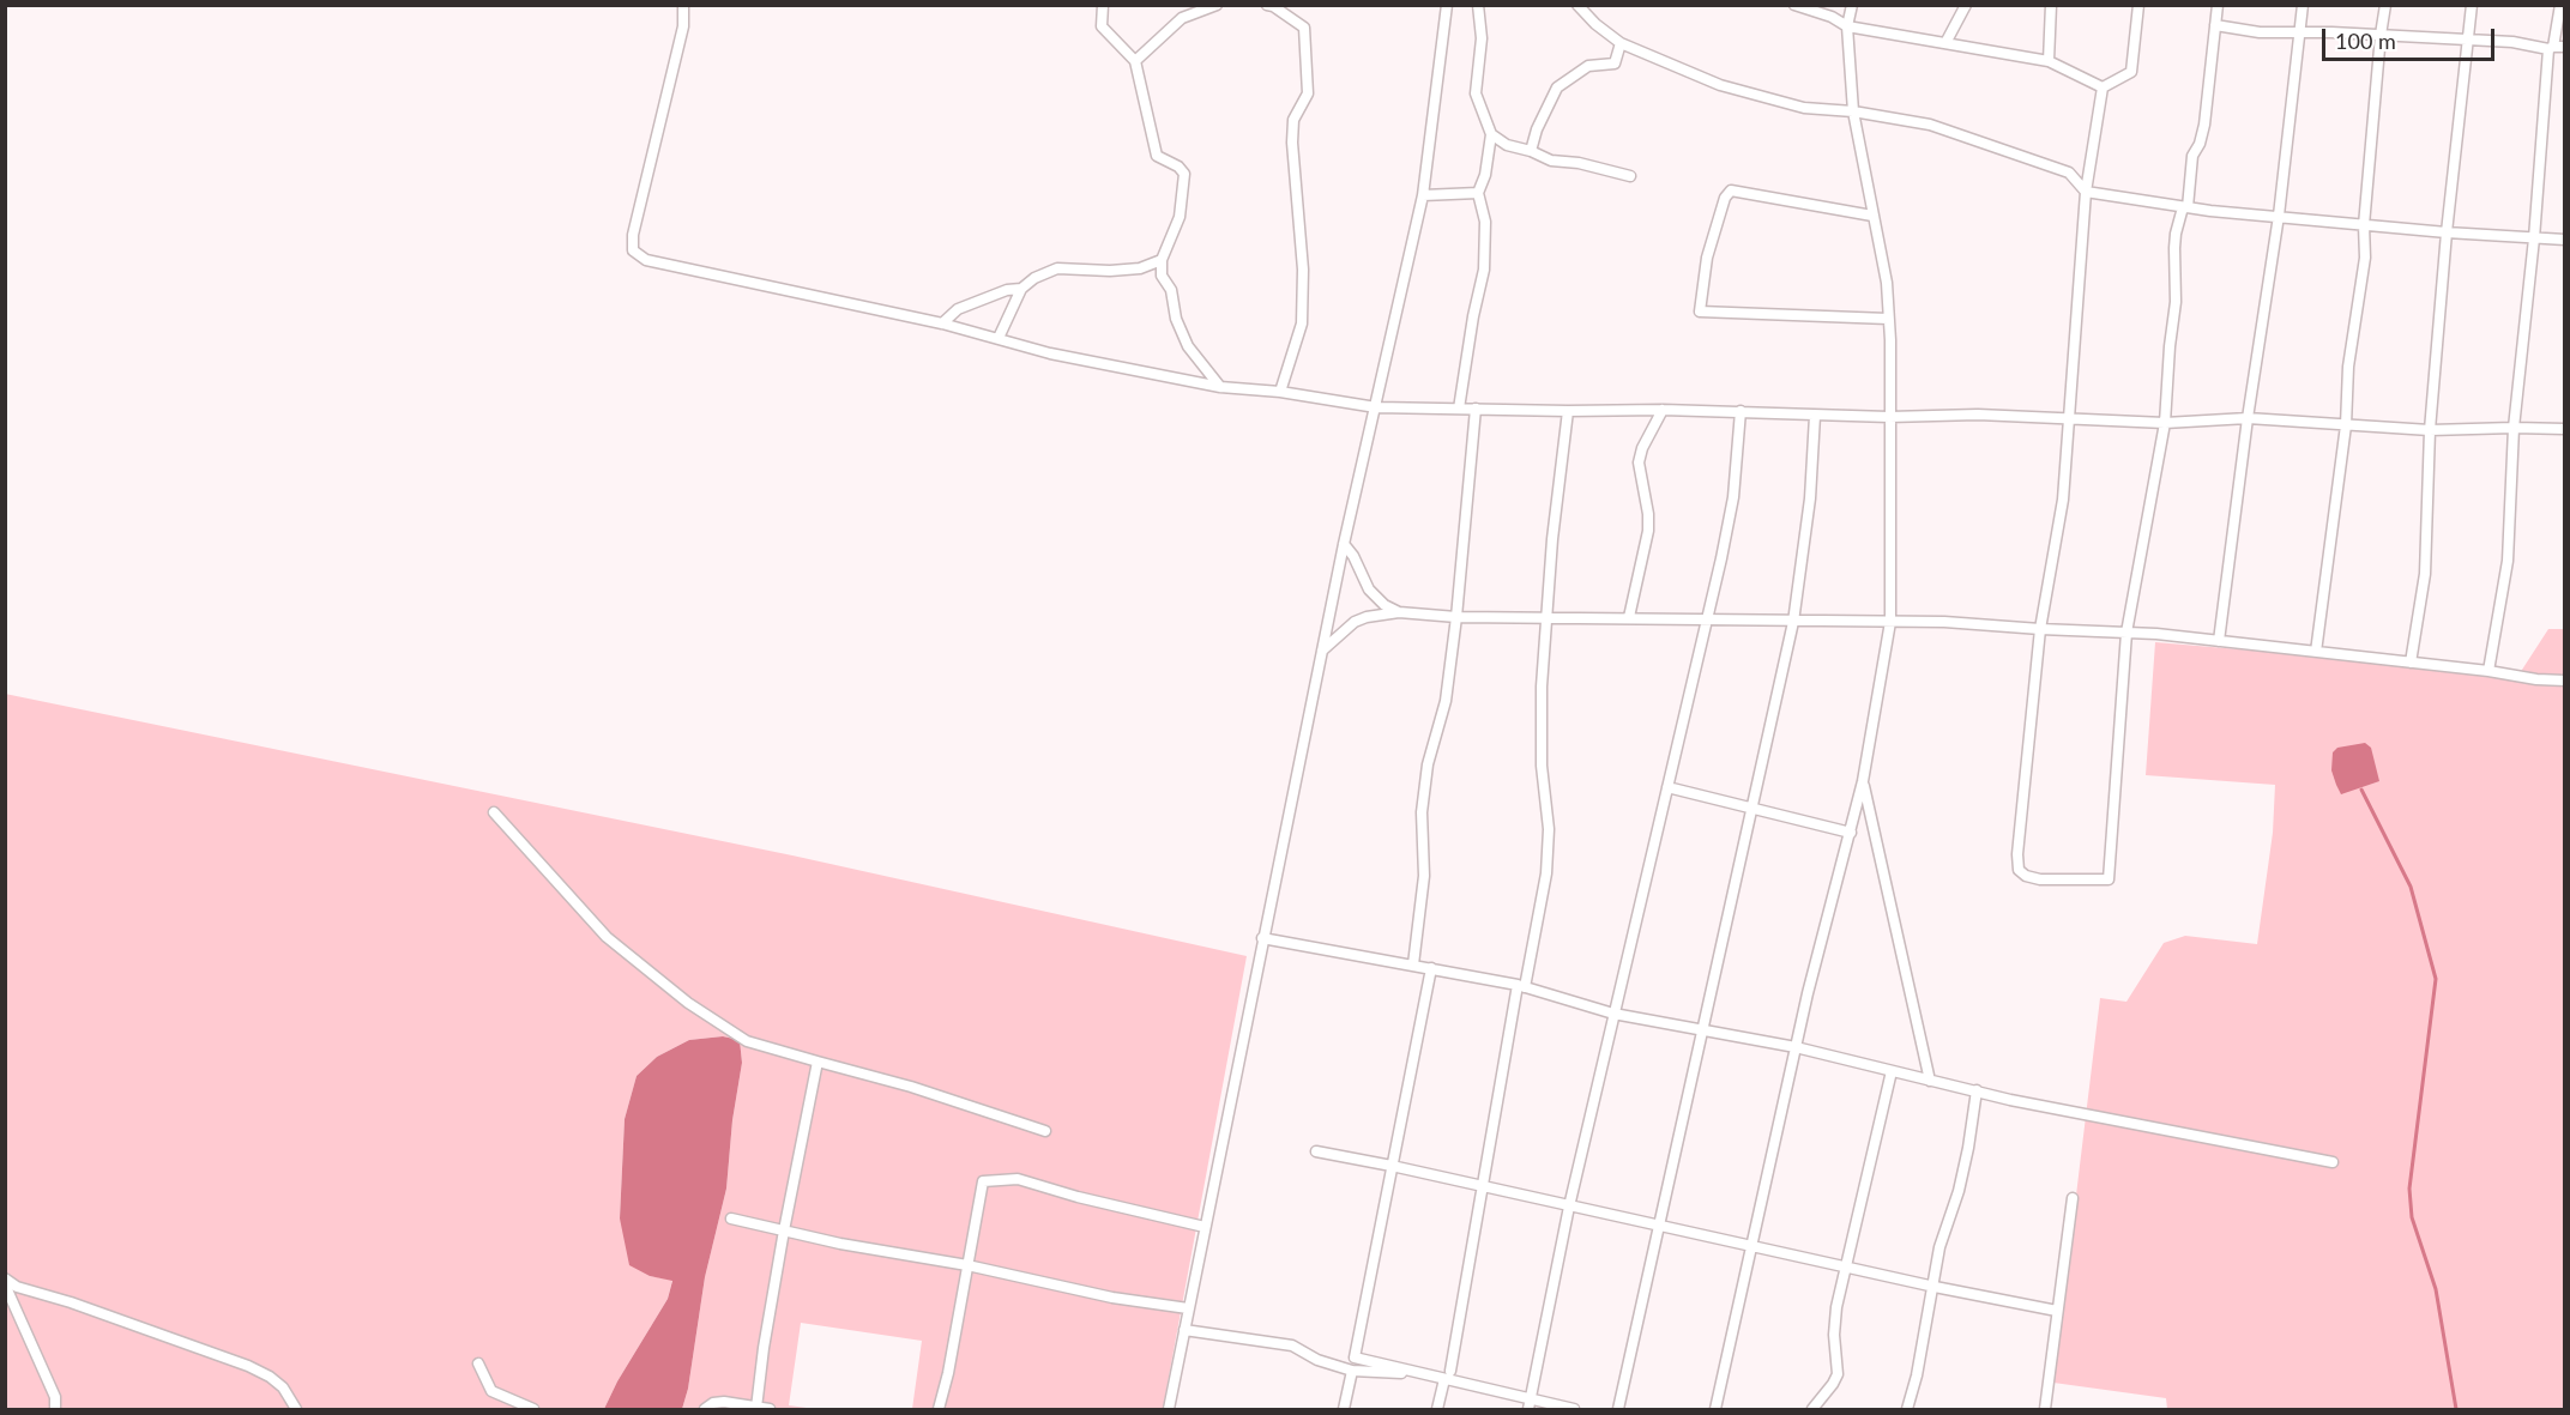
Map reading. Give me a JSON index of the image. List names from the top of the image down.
{
  "scale_bar": "100 m"
}
